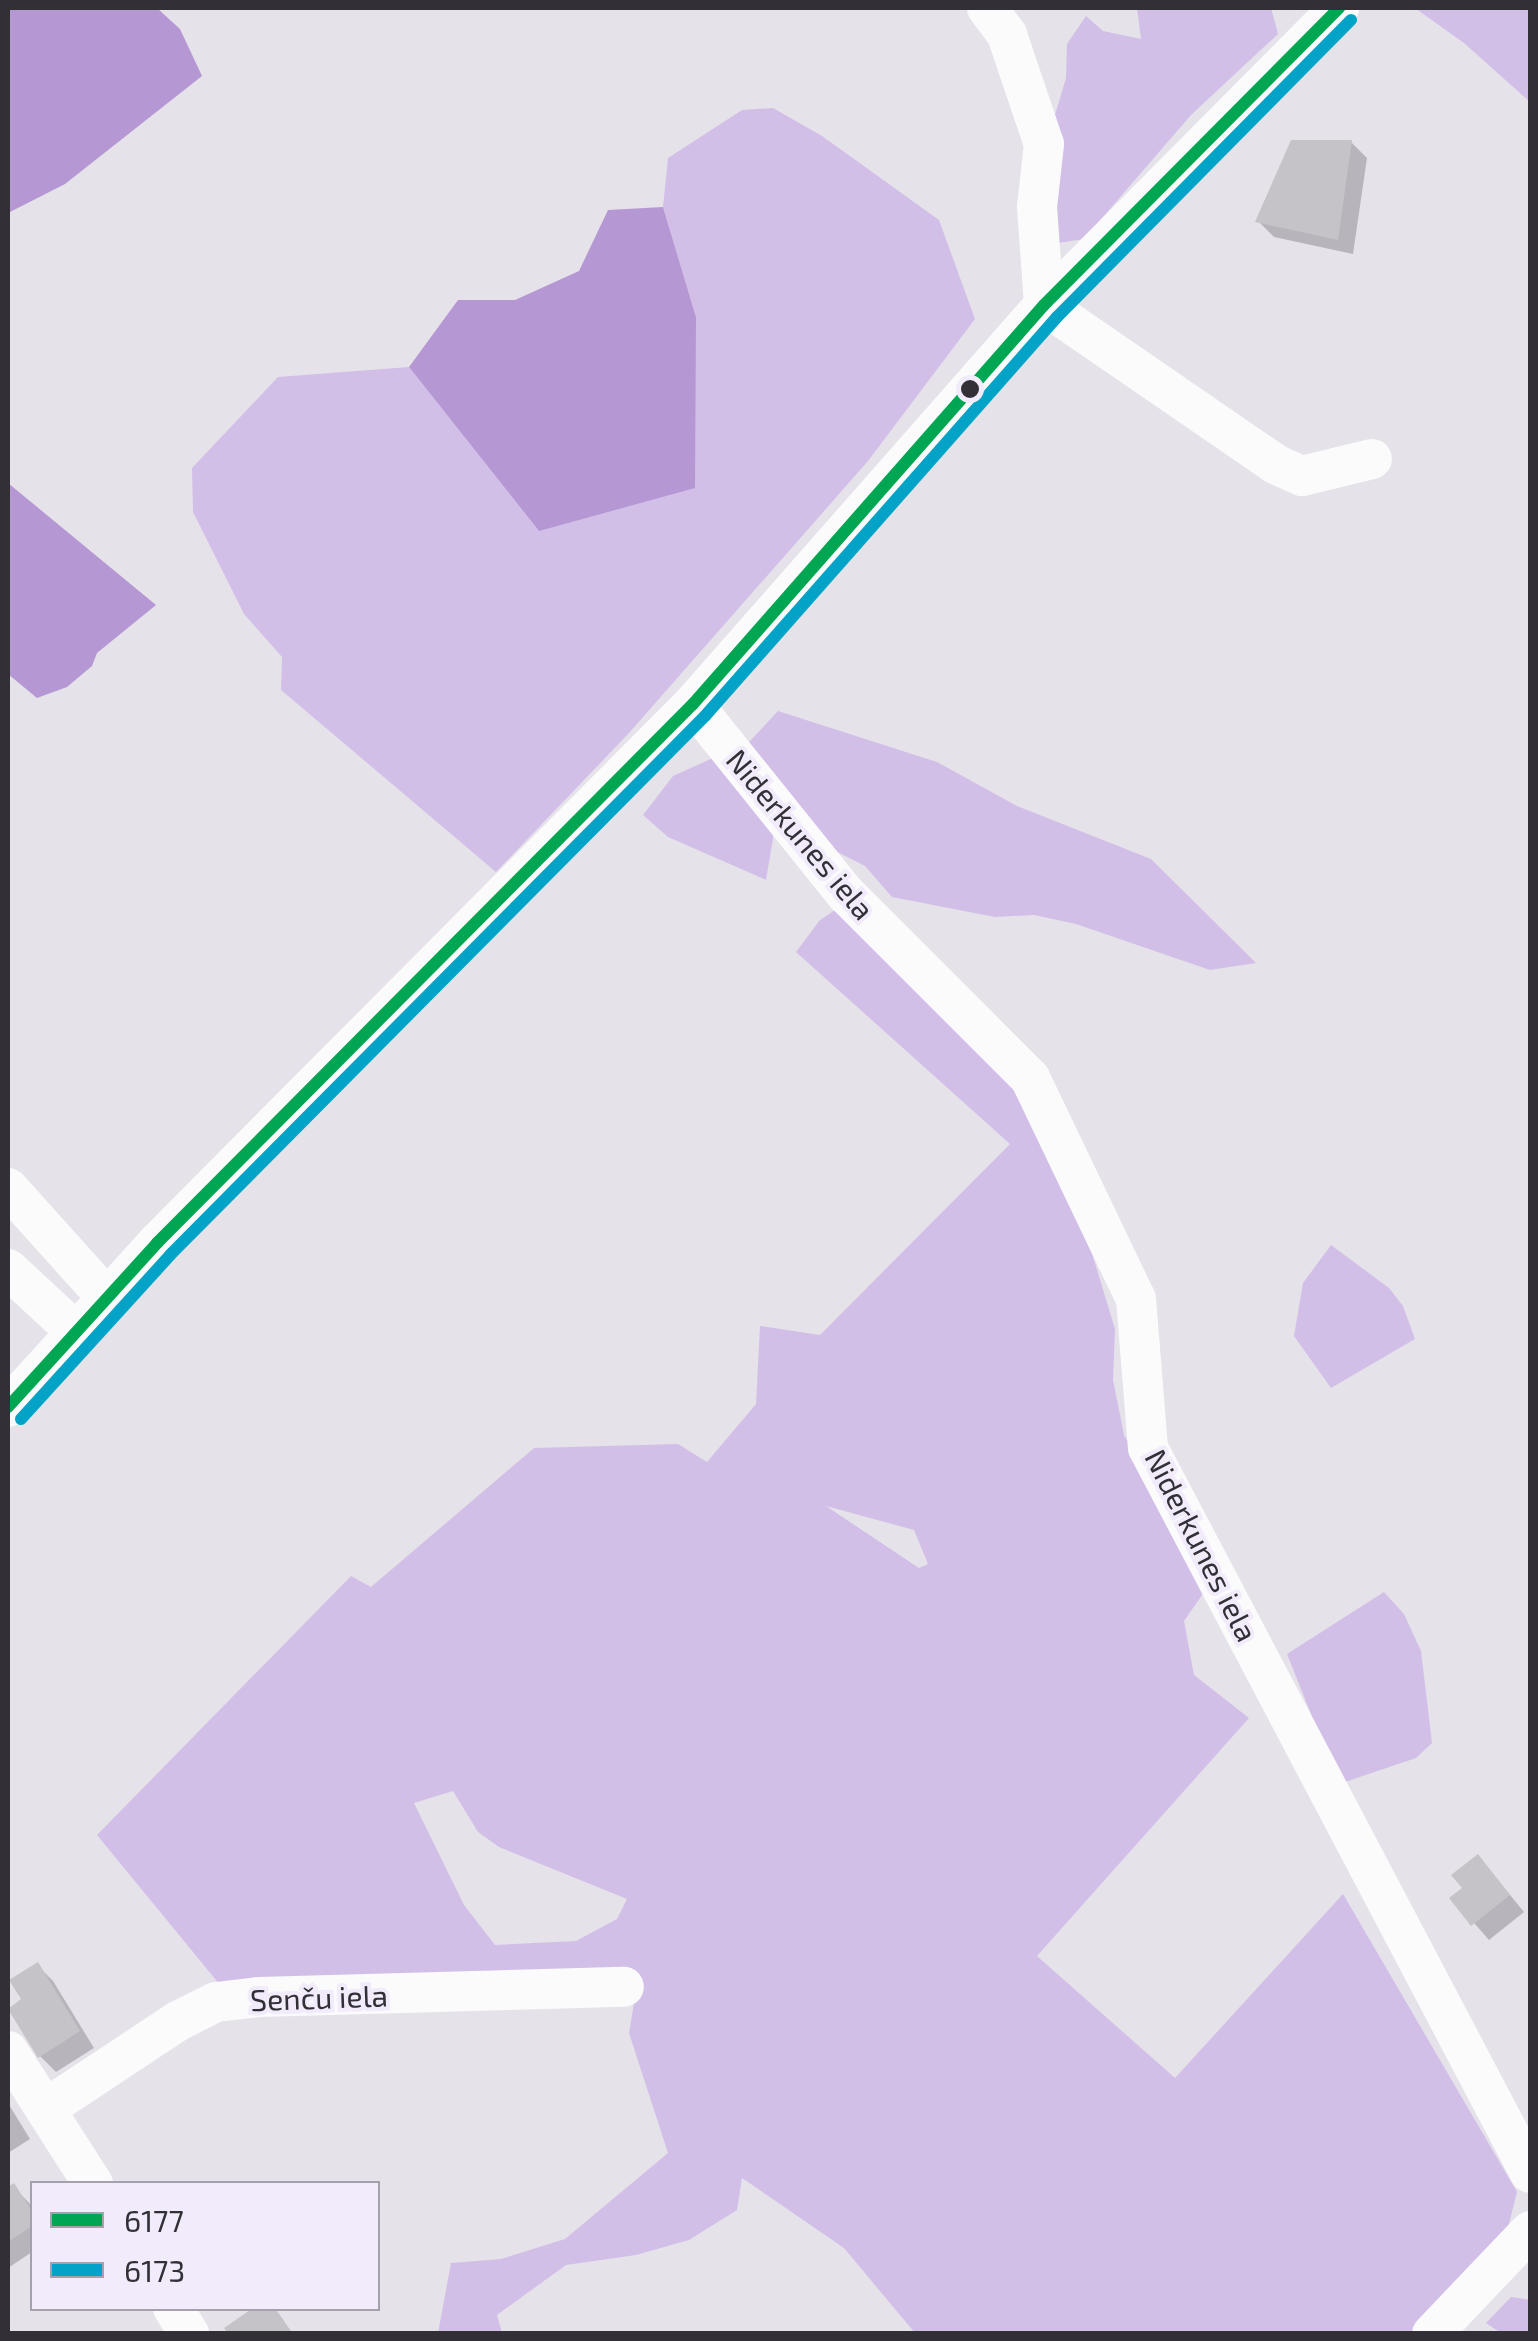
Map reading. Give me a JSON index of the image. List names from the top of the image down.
{
  "streets": {
    "street": ["Niderkunes iela", "Senču iela"]
  },
  "lines": ["transit line 6177", "transit line 6173"],
  "legend": ["6177", "6173"]
}
